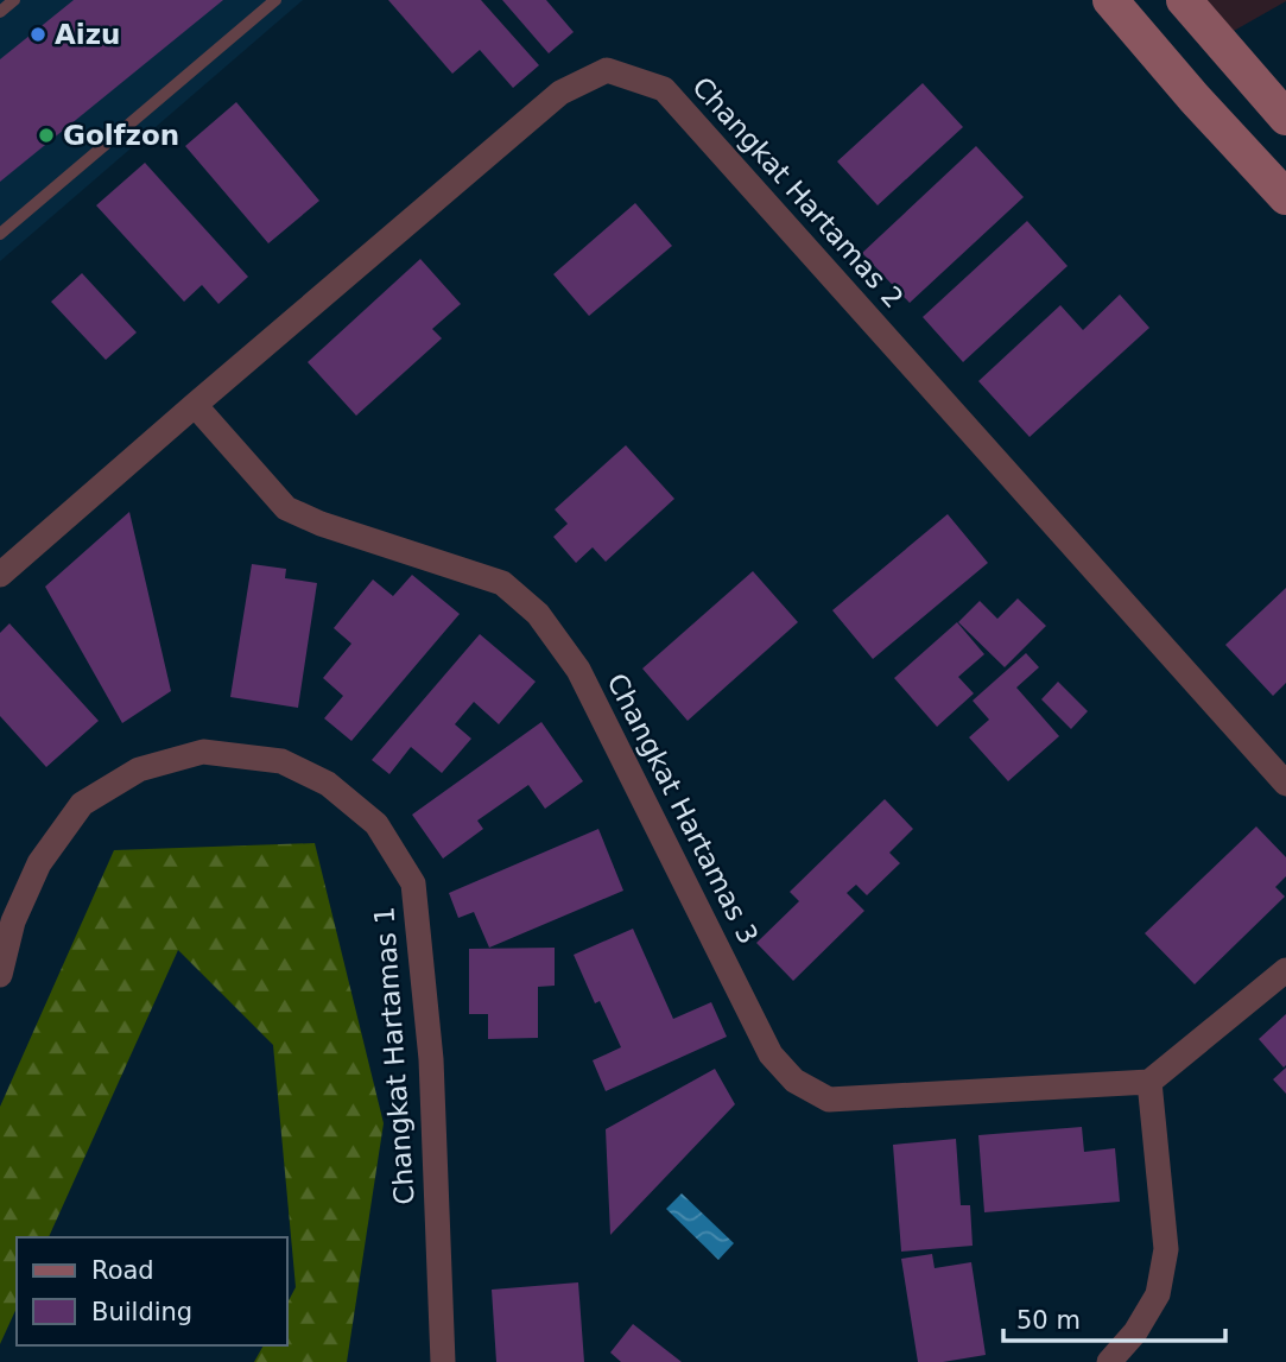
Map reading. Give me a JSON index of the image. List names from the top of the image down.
{
  "streets": {
    "street": ["Changkat Hartamas 2", "Changkat Hartamas 3", "Changkat Hartamas 1"]
  },
  "crossings": [
    ["Changkat Hartamas 2", "Changkat Hartamas 3"]
  ],
  "places": ["Aizu", "Golfzon"],
  "legend": ["Road", "Building"],
  "scale_bar": "50 m"
}
